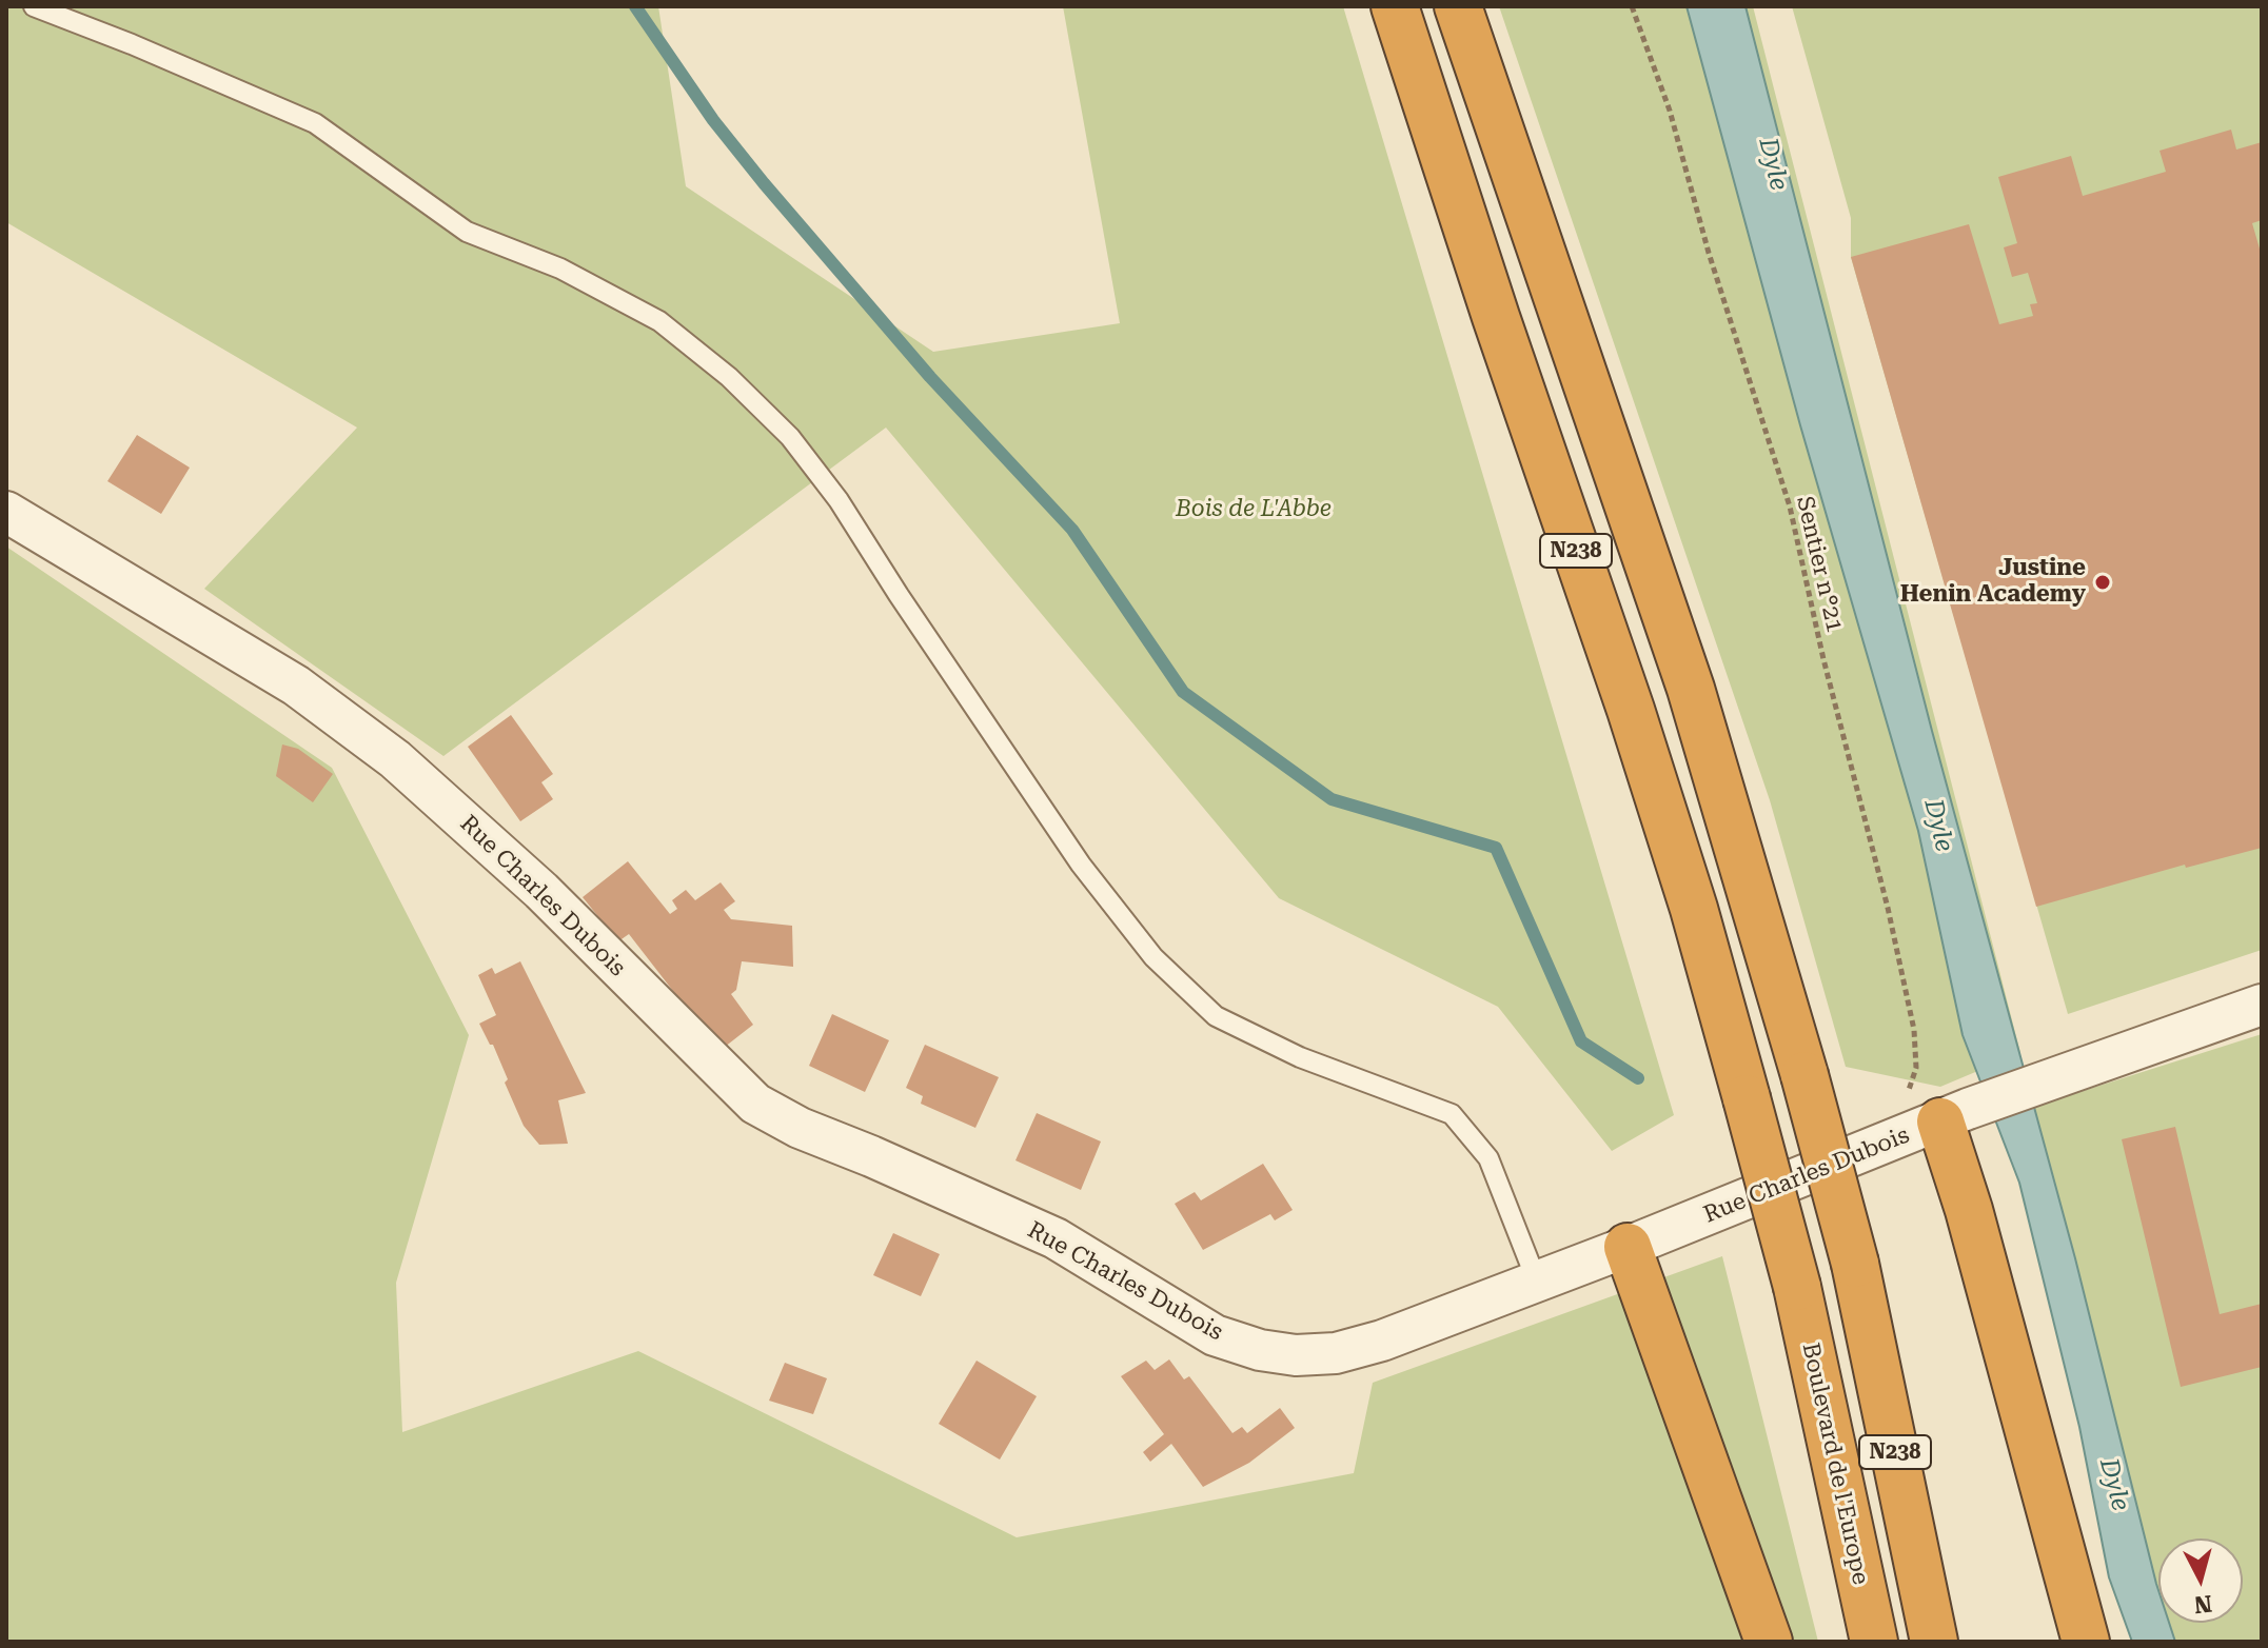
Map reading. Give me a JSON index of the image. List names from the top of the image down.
{
  "streets": {
    "highway": ["N238", "Boulevard de l'Europe"],
    "street": ["Rue Charles Dubois"],
    "path": ["Sentier n°21"]
  },
  "crossings": [
    ["Sentier n°21", "Rue Charles Dubois"]
  ],
  "water": ["Dyle"],
  "parks": ["Bois de L'Abbe"],
  "places": ["Justine Henin Academy"],
  "north": "bottom"
}
